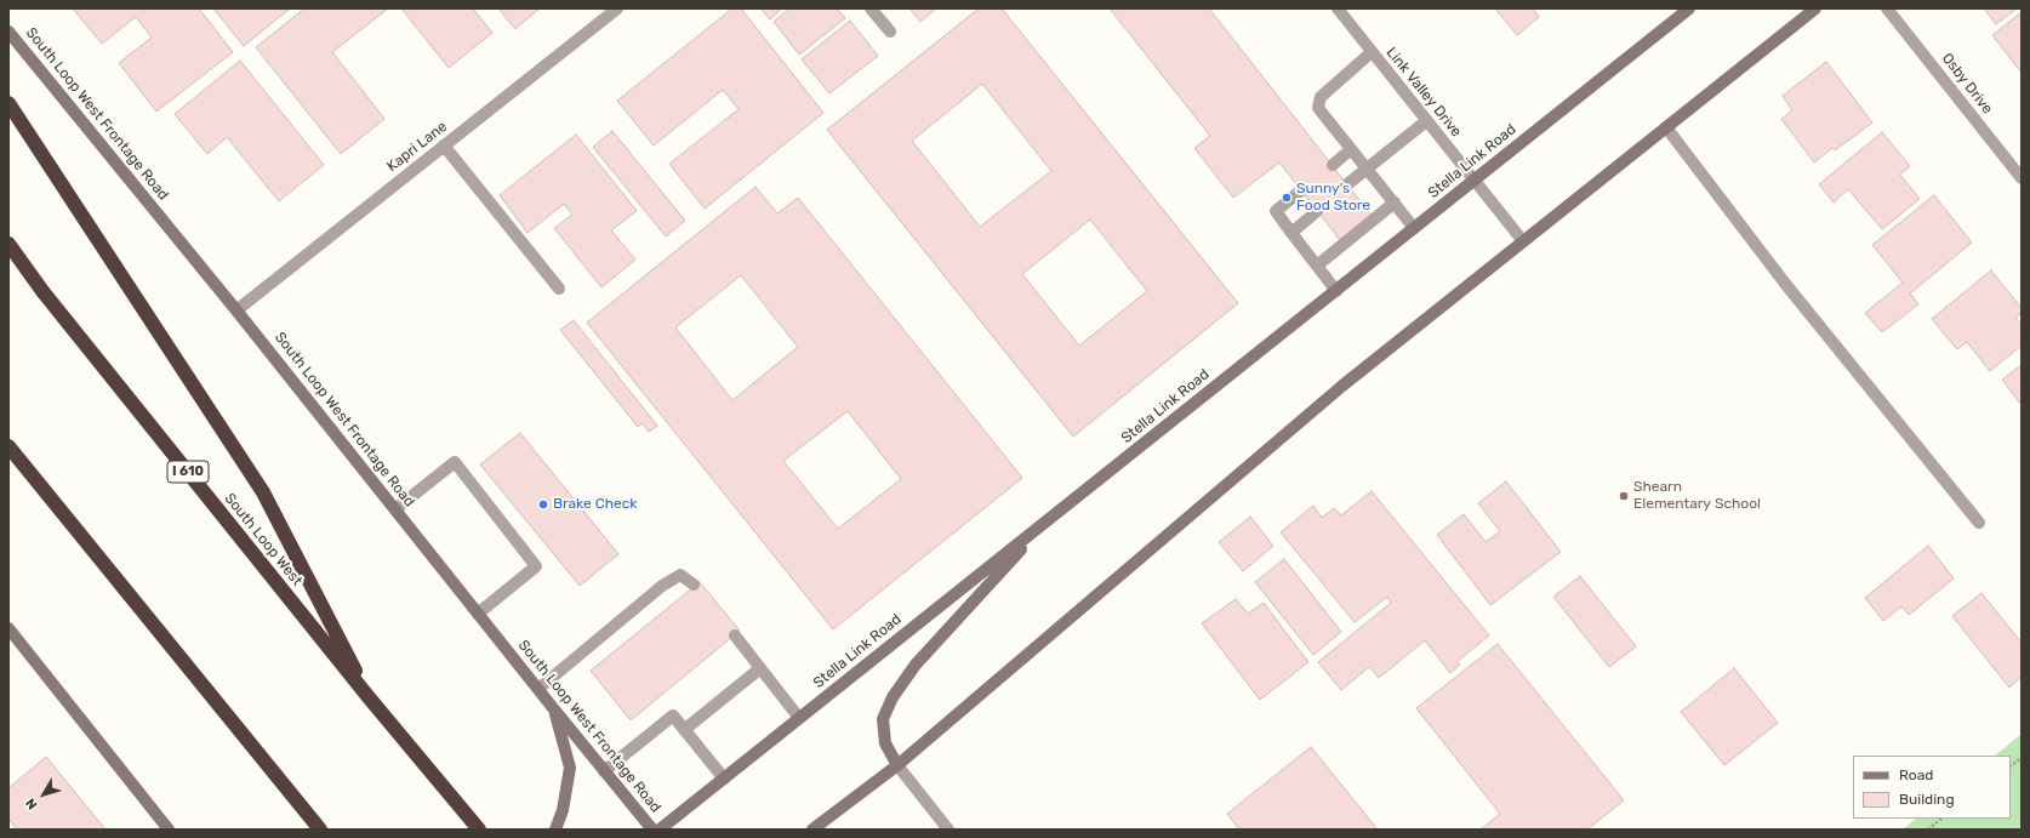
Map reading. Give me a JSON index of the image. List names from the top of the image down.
{
  "streets": {
    "highway": ["I 610", "South Loop West"],
    "main road": ["South Loop West Frontage Road", "Stella Link Road"],
    "street": ["Osby Drive", "Link Valley Drive", "Kapri Lane"]
  },
  "crossings": [
    ["Link Valley Drive", "Stella Link Road"],
    ["South Loop West Frontage Road", "Kapri Lane"]
  ],
  "places": ["Sunny's Food Store", "Shearn Elementary School", "Brake Check"],
  "legend": ["Road", "Building"],
  "north": "bottom left"
}
